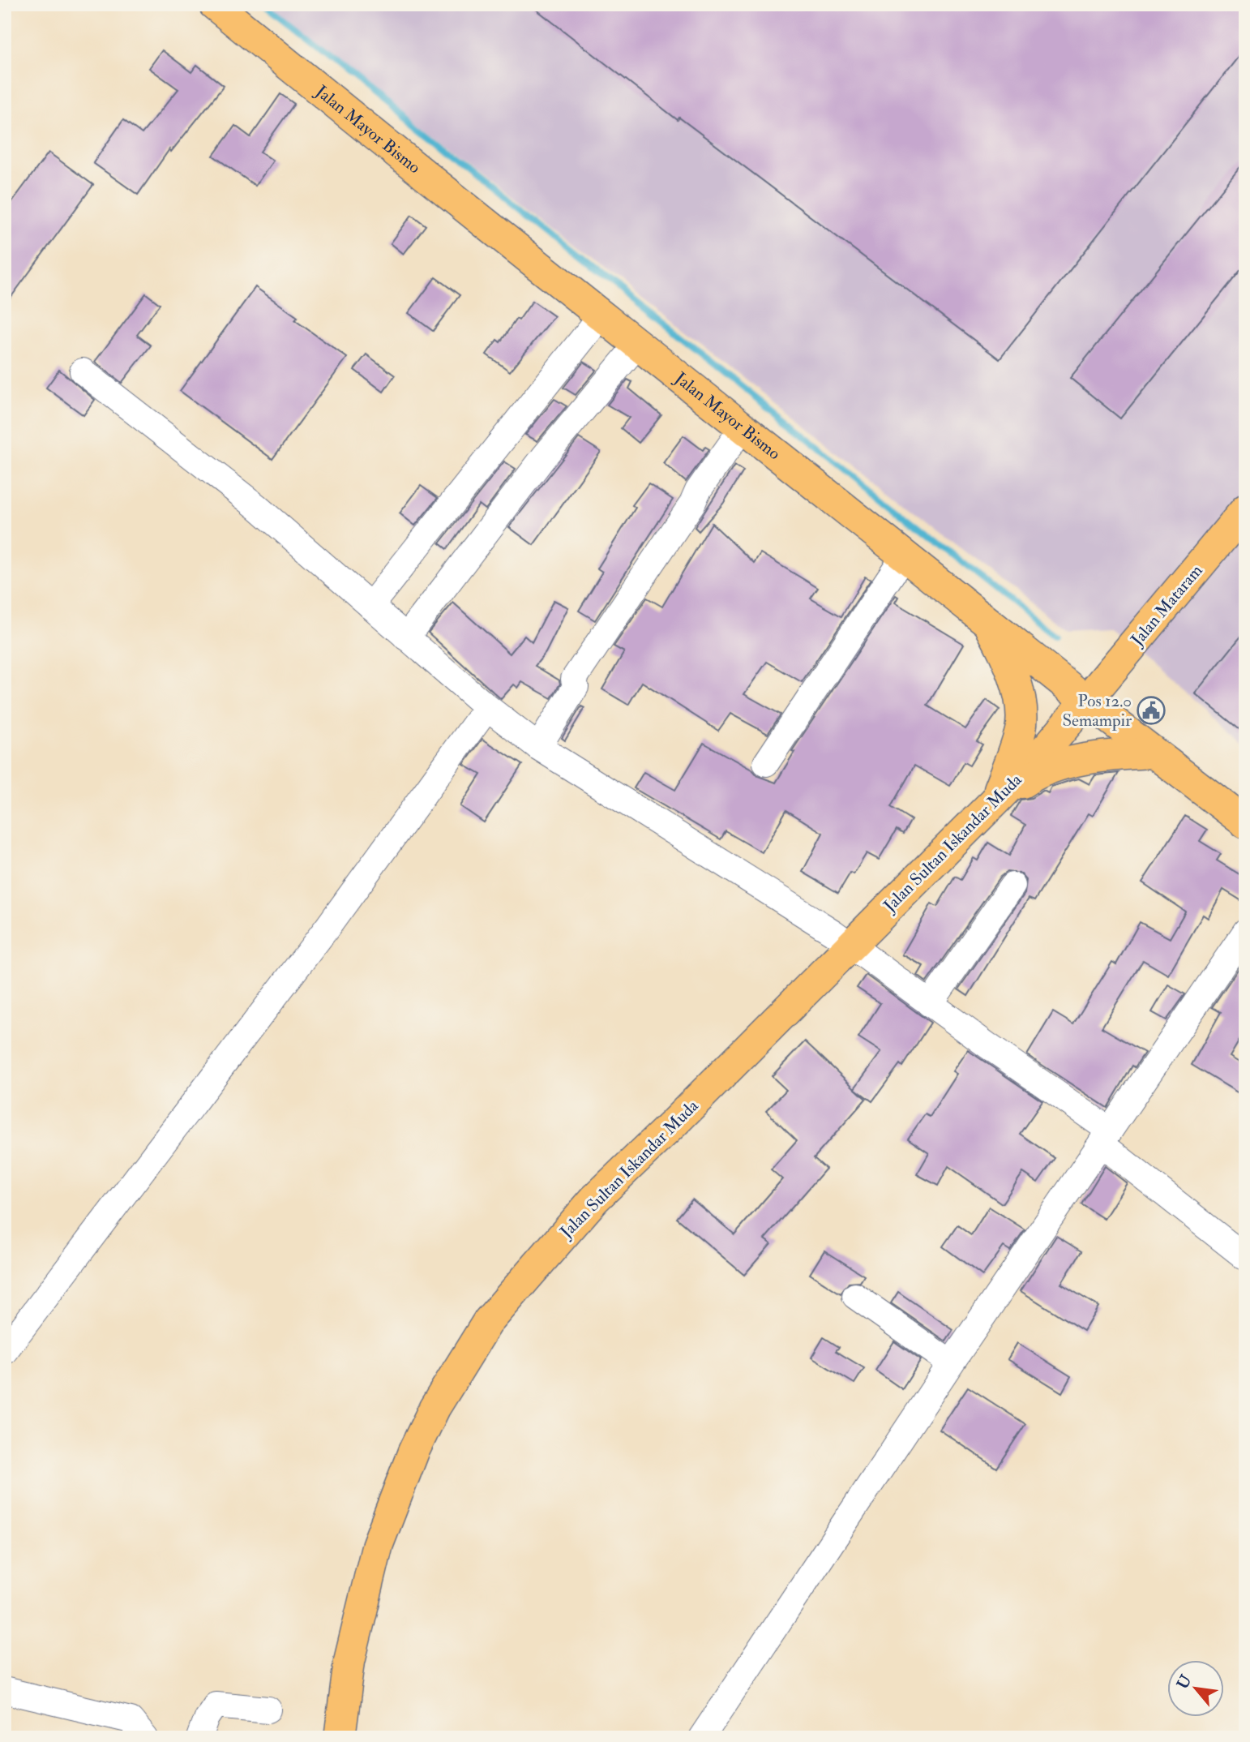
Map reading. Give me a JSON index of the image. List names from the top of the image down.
{
  "streets": {
    "main road": ["Jalan Mayor Bismo", "Jalan Mataram", "Jalan Sultan Iskandar Muda"]
  },
  "crossings": [
    ["Jalan Mayor Bismo", "Jalan Mataram"],
    ["Jalan Mayor Bismo", "Jalan Sultan Iskandar Muda"],
    ["Jalan Mataram", "Jalan Sultan Iskandar Muda"]
  ],
  "places": {
    "public building": ["Pos 12.0 Semampir"]
  },
  "north": "top left"
}
